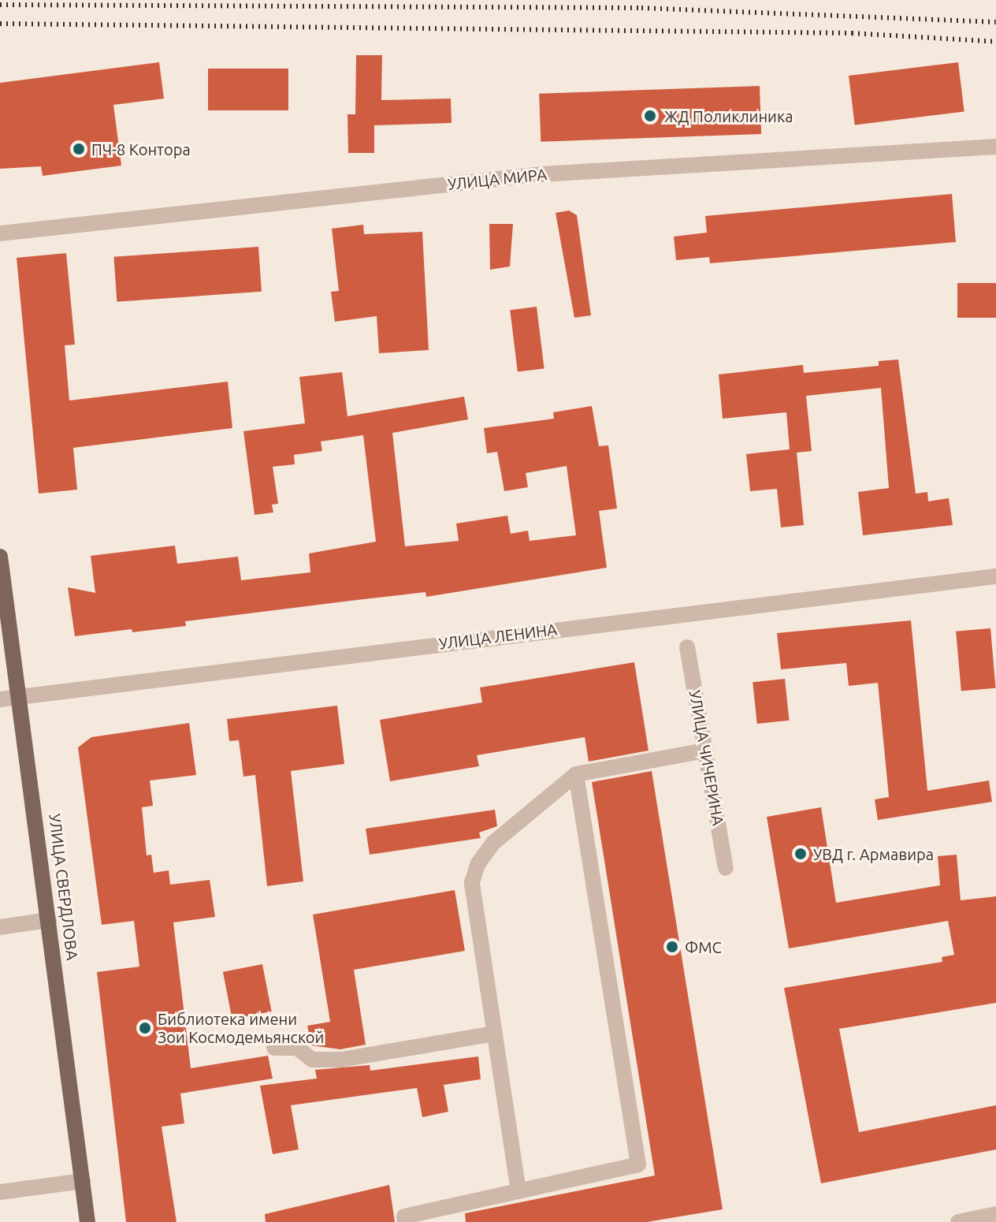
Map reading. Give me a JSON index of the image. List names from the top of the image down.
{
  "streets": {
    "main road": ["УЛИЦА СВЕРДЛОВА"],
    "street": ["УЛИЦА МИРА", "УЛИЦА ЛЕНИНА", "УЛИЦА ЧИЧЕРИНА"]
  },
  "crossings": [
    ["УЛИЦА ЛЕНИНА", "УЛИЦА СВЕРДЛОВА"]
  ],
  "places": [
    "ЖД Поликлиника",
    "ПЧ-8 Контора",
    "УВД г. Армавира",
    "ФМС",
    "Библиотека имени Зои Космодемьянской"
  ]
}
